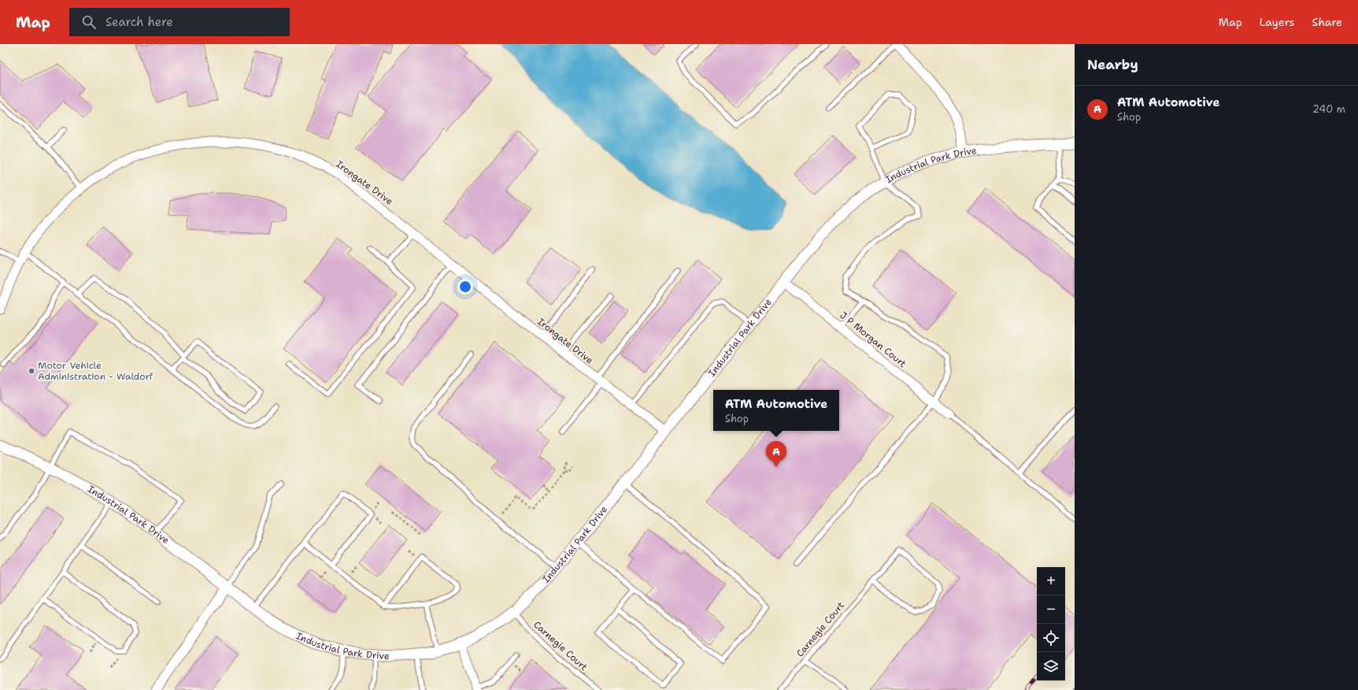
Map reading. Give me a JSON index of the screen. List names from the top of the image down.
{
  "streets": {
    "street": ["Industrial Park Drive", "Irongate Drive", "J P Morgan Court"],
    "lane": ["Carnegie Court"]
  },
  "crossings": [
    ["Industrial Park Drive", "Irongate Drive"],
    ["Industrial Park Drive", "J P Morgan Court"],
    ["Industrial Park Drive", "Carnegie Court"]
  ],
  "places": ["Motor Vehicle Administration - Waldorf"],
  "page": {
    "header": "Map",
    "search": "Search here",
    "nav": ["Map", "Layers", "Share"],
    "heading": "Nearby",
    "list": [
      {
        "mark": "A",
        "name": "ATM Automotive",
        "note": "Shop",
        "value": "240 m"
      }
    ],
    "popup": ["ATM Automotive", "Shop"],
    "pins": "A",
    "map_buttons": ["+", "−"]
  }
}
